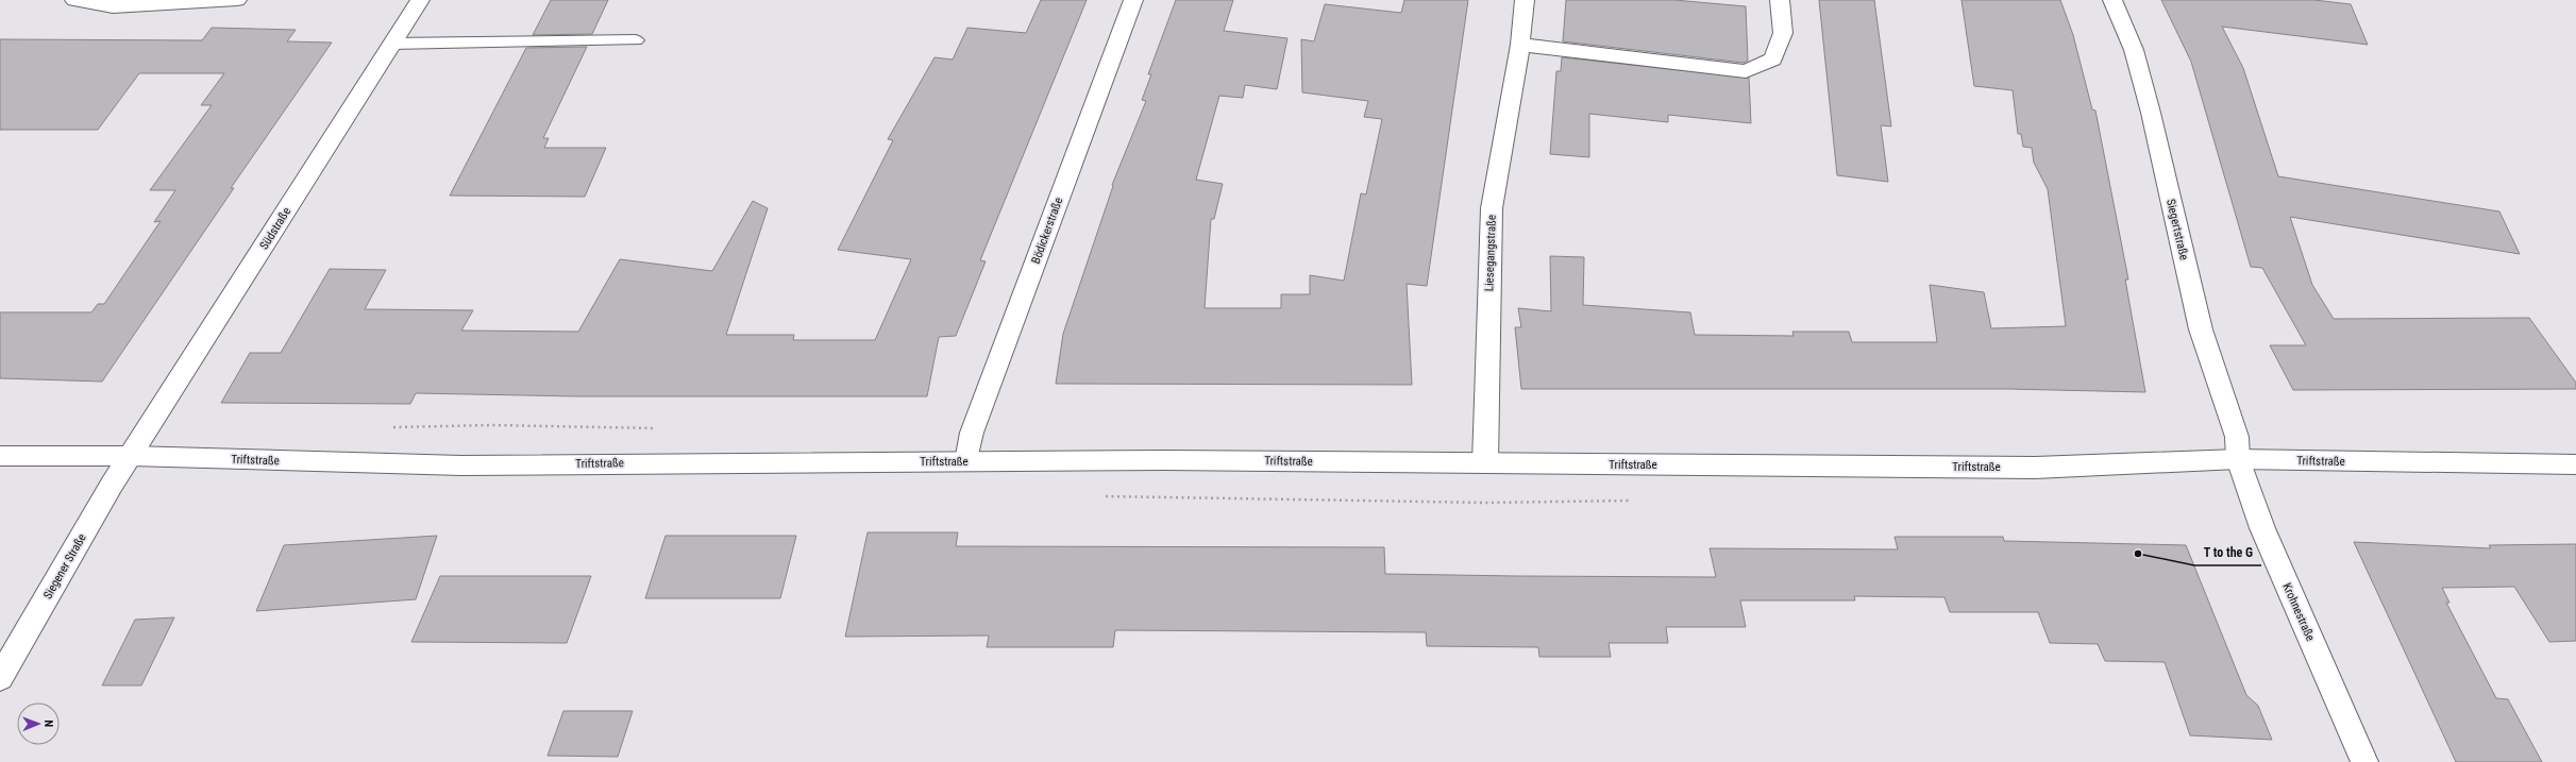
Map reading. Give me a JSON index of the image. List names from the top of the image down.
{
  "streets": {
    "street": [
      "Südstraße",
      "Siegertstraße",
      "Bödickerstraße",
      "Liesegangstraße",
      "Triftstraße",
      "Siegener Straße",
      "Krohnestraße"
    ]
  },
  "crossings": [
    ["Südstraße", "Triftstraße"],
    ["Südstraße", "Siegener Straße"],
    ["Siegertstraße", "Triftstraße"],
    ["Siegertstraße", "Krohnestraße"],
    ["Bödickerstraße", "Triftstraße"],
    ["Liesegangstraße", "Triftstraße"],
    ["Triftstraße", "Siegener Straße"],
    ["Triftstraße", "Krohnestraße"]
  ],
  "places": ["T to the G"],
  "north": "right"
}
